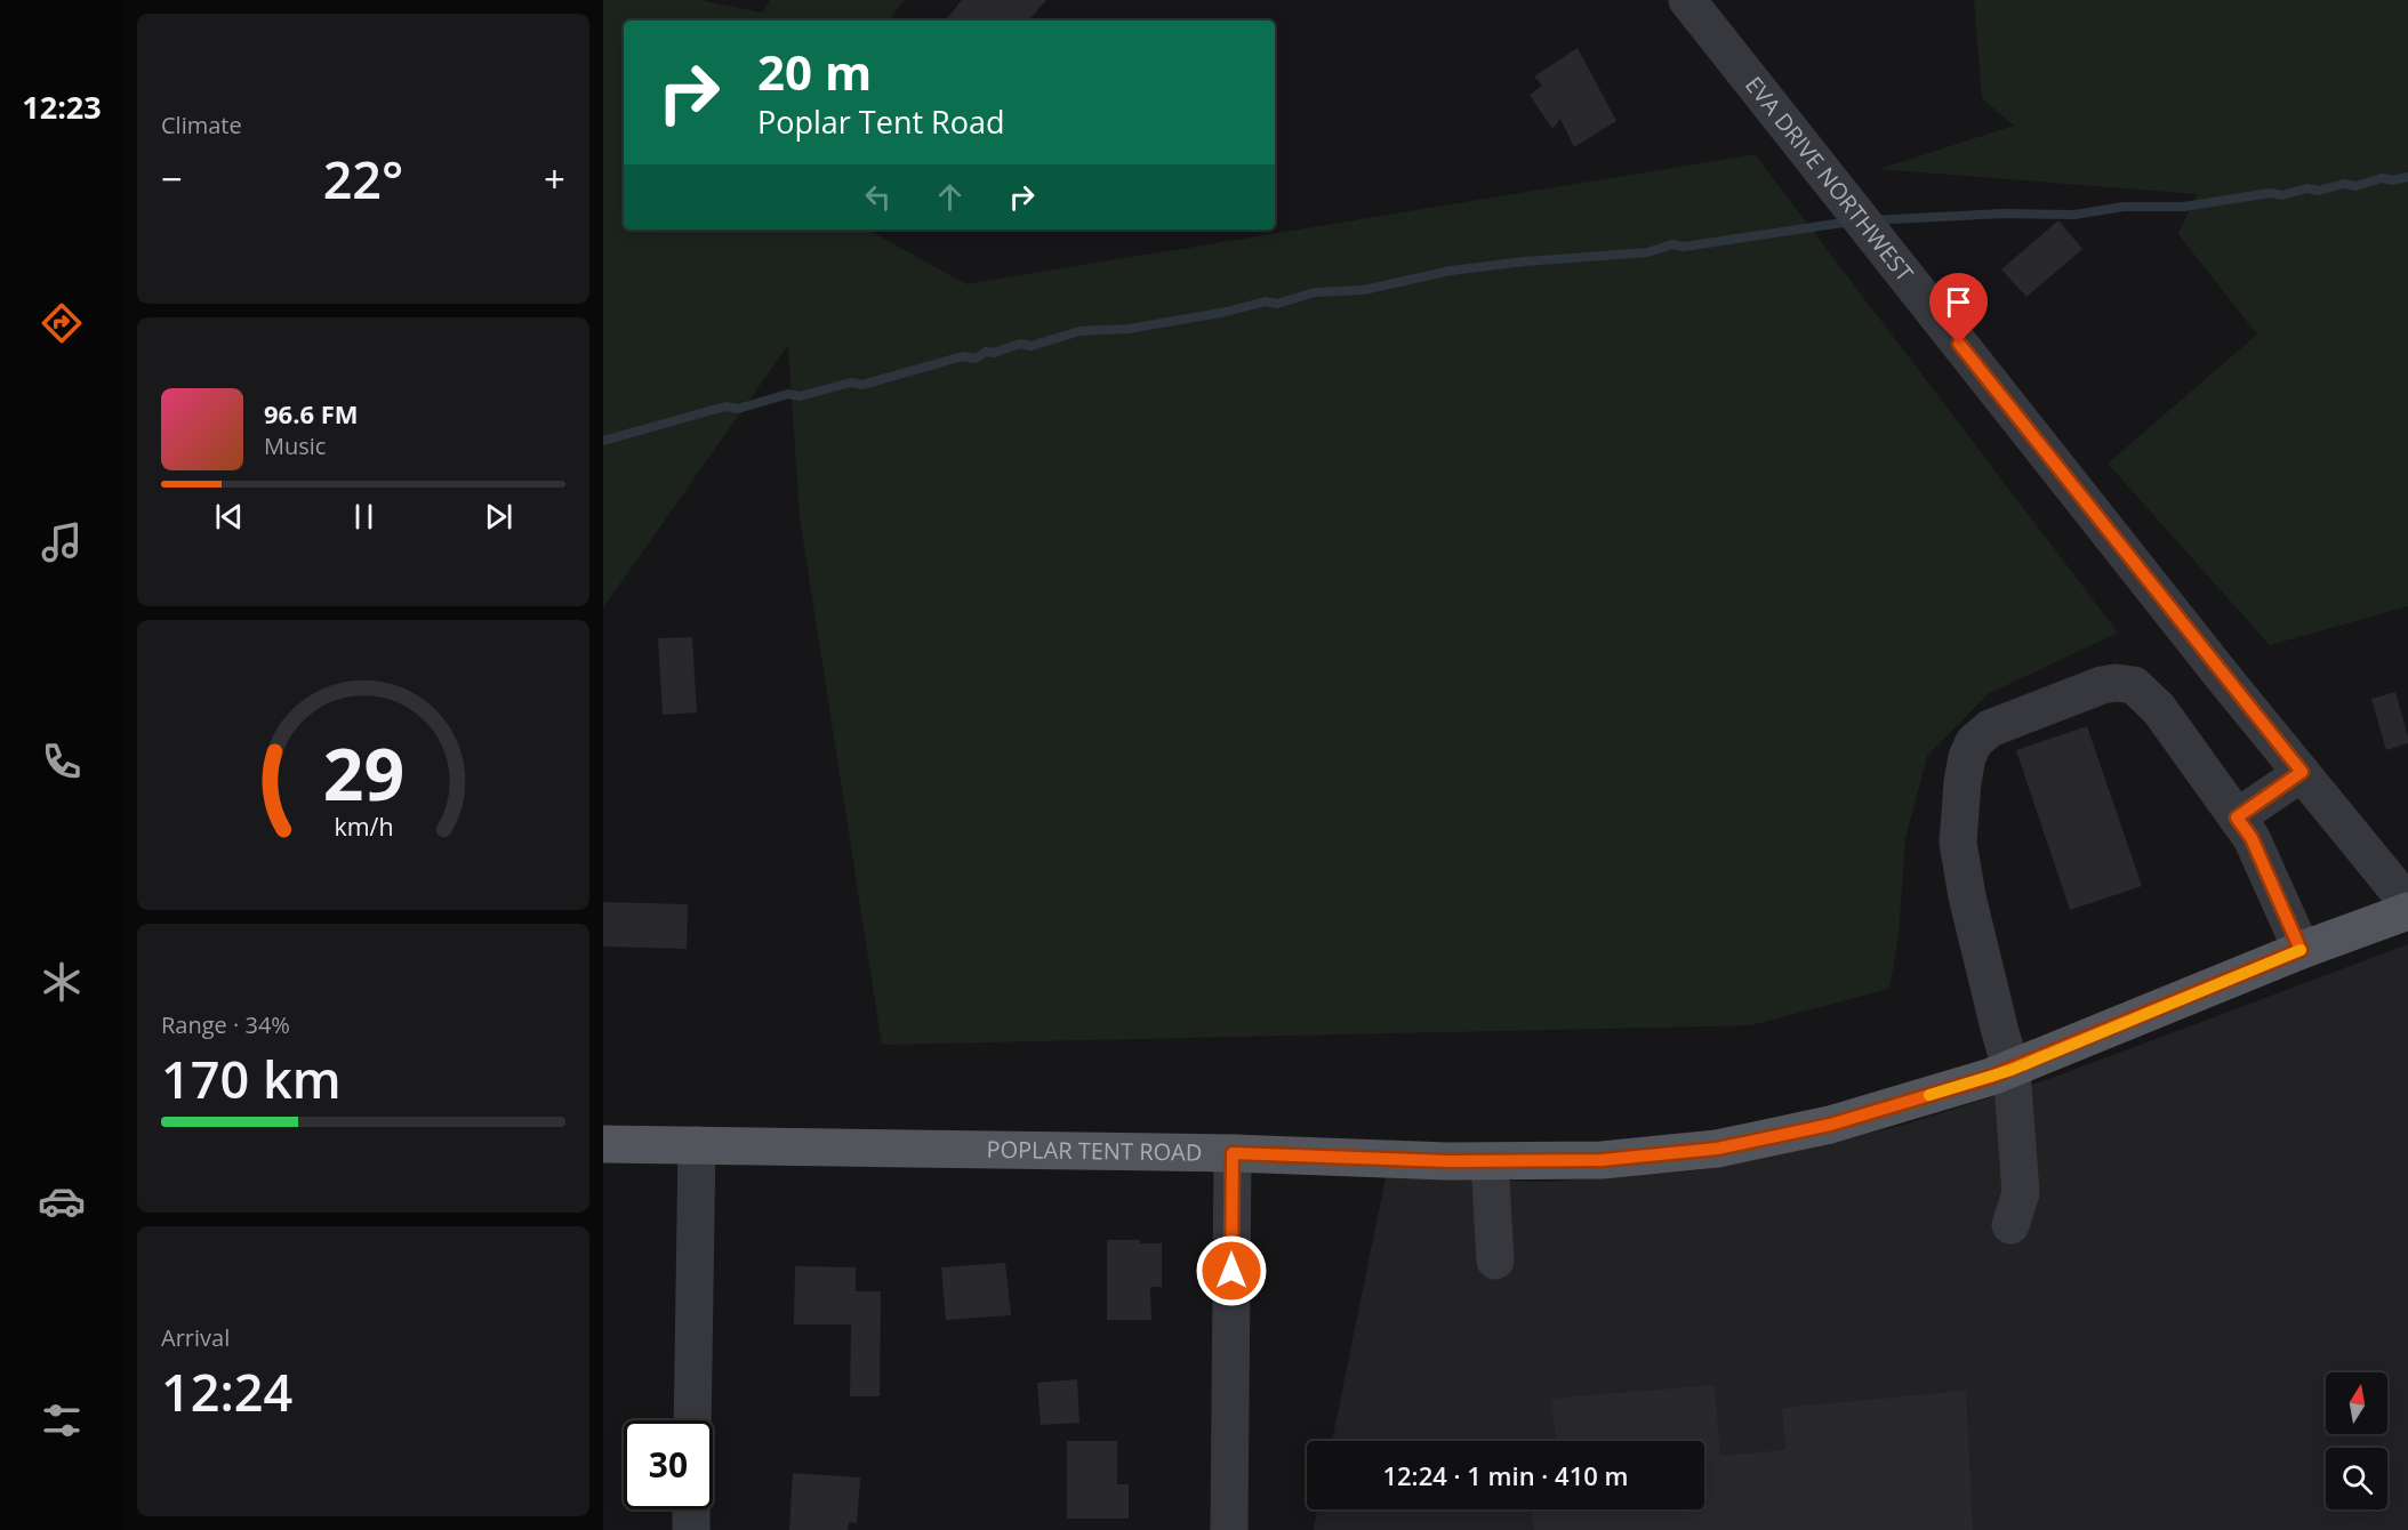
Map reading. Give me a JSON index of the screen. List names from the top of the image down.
{
  "streets": {
    "main road": ["POPLAR TENT ROAD"],
    "street": ["EVA DRIVE NORTHWEST"]
  },
  "north": "top",
  "page": {
    "tabs": "12:23",
    "tile": [
      "Climate",
      ["Range · 34%", "170 km"],
      ["Arrival", "12:24"]
    ],
    "turn": ["20 m", "Poplar Tent Road"],
    "heat": ["−", "22°", "+"],
    "song": ["96.6 FM", "Music"],
    "limit": "30",
    "trip": "12:24 · 1 min · 410 m",
    "gauge": ["29", "km/h"]
  }
}
